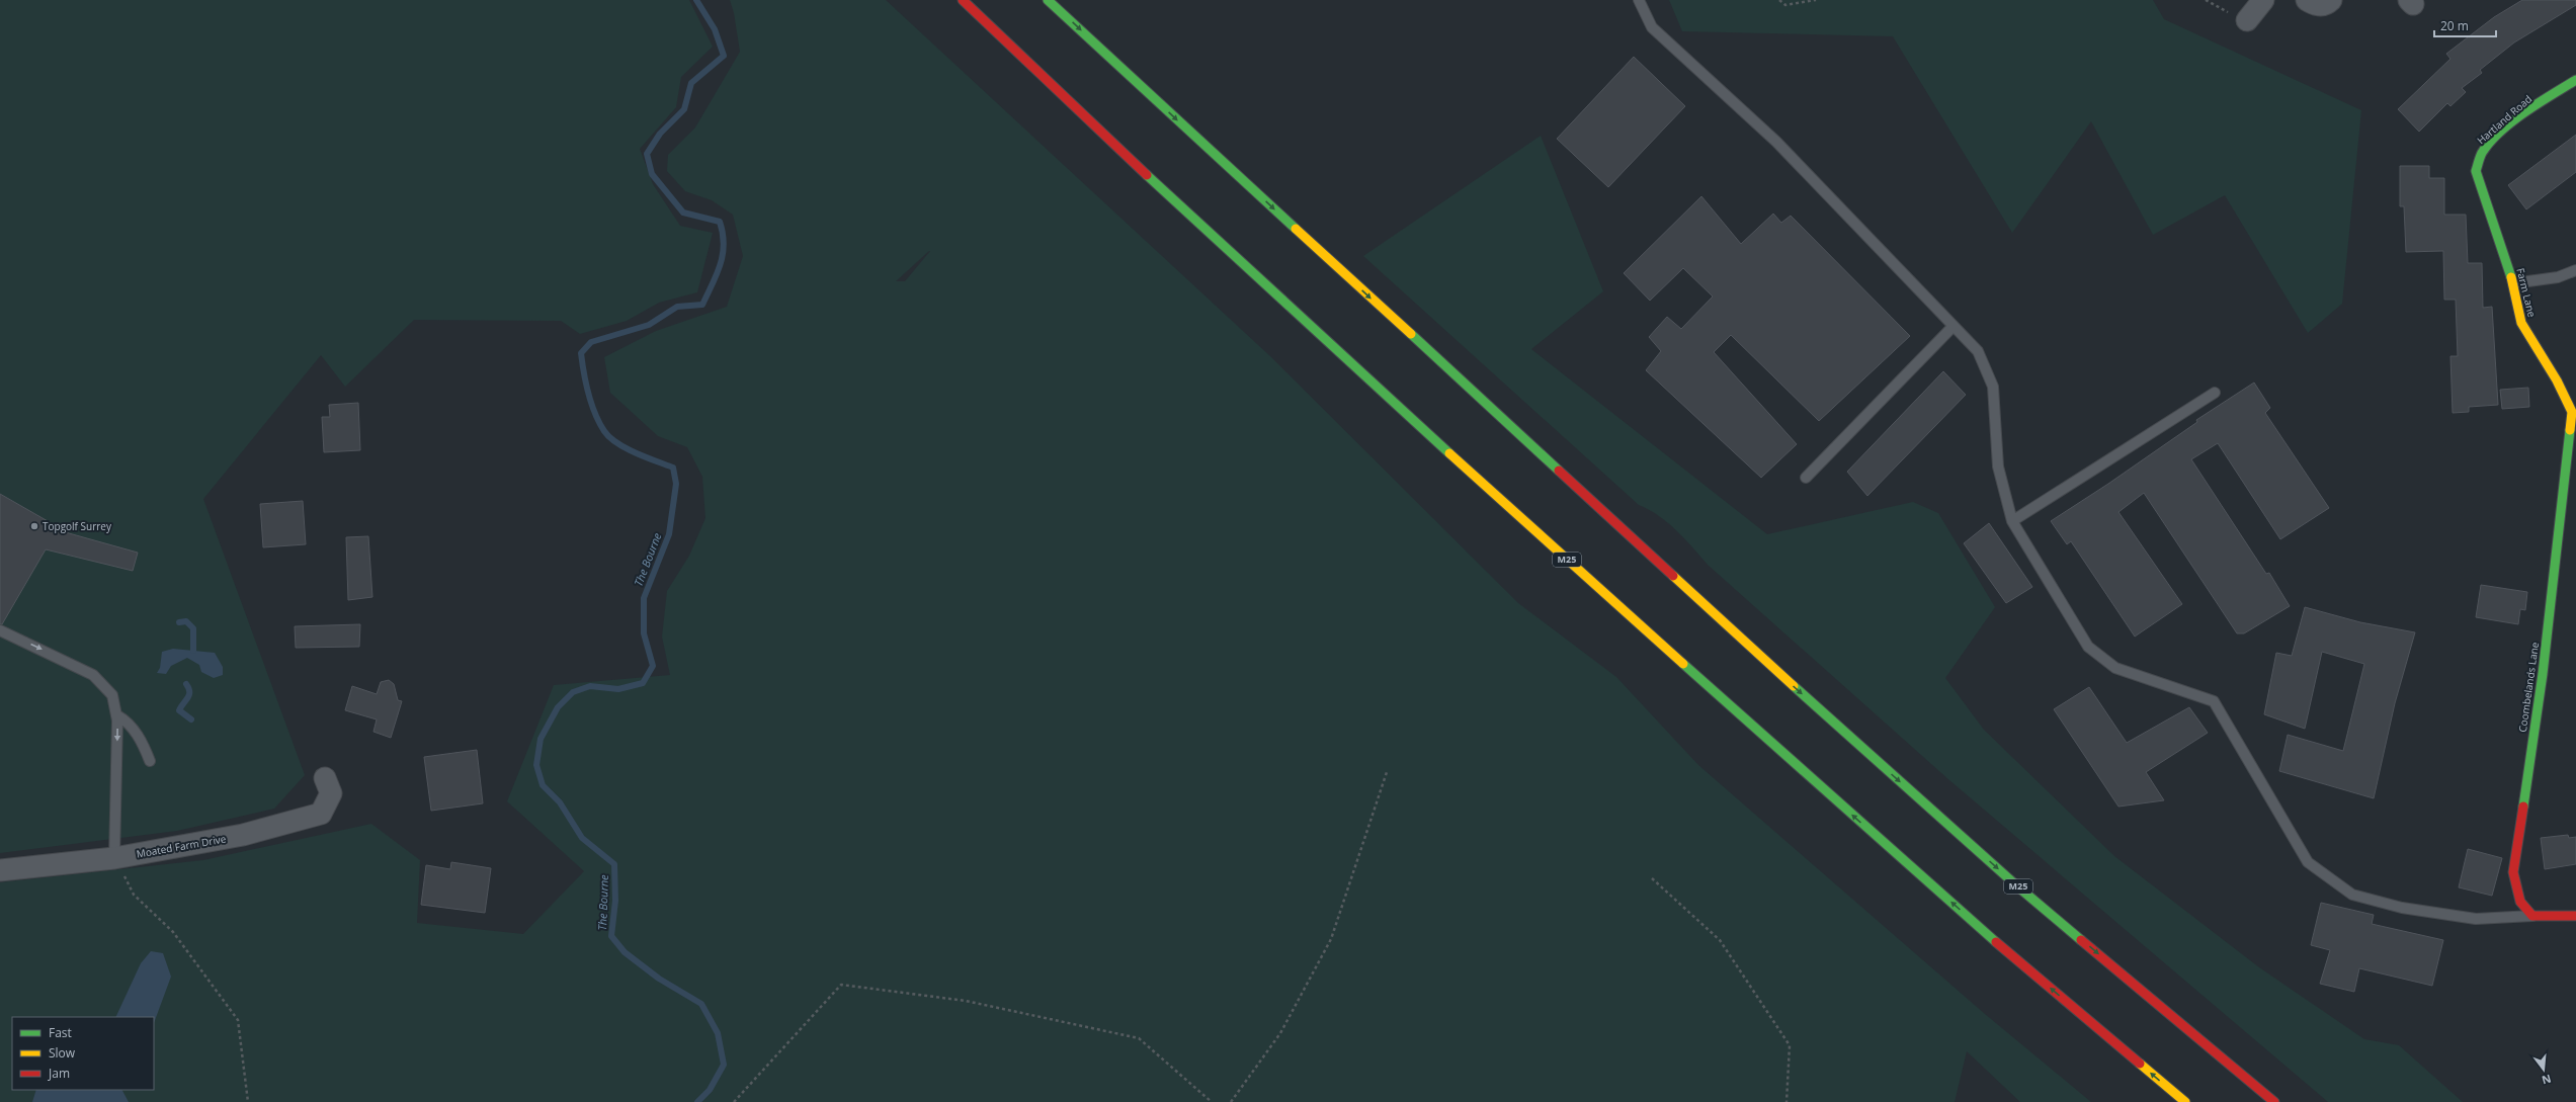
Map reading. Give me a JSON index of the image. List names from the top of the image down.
{
  "streets": {
    "main road": [
      "Hartland Road",
      "Farm Lane",
      "M25",
      "Coombelands Lane"
    ],
    "street": ["Moated Farm Drive"]
  },
  "crossings": [
    ["Hartland Road", "Farm Lane"],
    ["Farm Lane", "Coombelands Lane"]
  ],
  "water": ["The Bourne"],
  "places": ["Topgolf Surrey"],
  "legend": ["Fast", "Slow", "Jam"],
  "scale_bar": "20 m",
  "north": "bottom"
}
